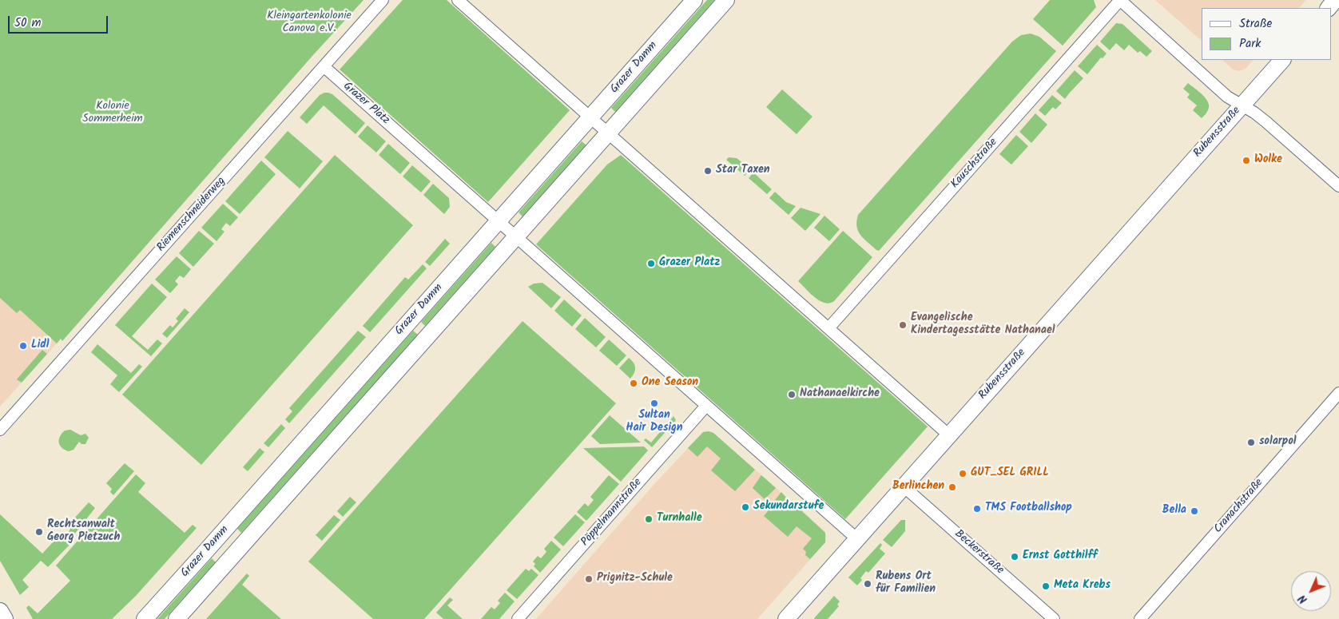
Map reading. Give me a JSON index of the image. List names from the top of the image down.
{
  "streets": {
    "main road": ["Grazer Damm", "Rubensstraße"],
    "street": [
      "Grazer Platz",
      "Kauschstraße",
      "Riemenschneiderweg",
      "Cranachstraße",
      "Pöppelmannstraße",
      "Beckerstraße"
    ]
  },
  "crossings": [
    ["Grazer Damm", "Grazer Platz"],
    ["Grazer Platz", "Rubensstraße"],
    ["Grazer Platz", "Riemenschneiderweg"],
    ["Grazer Platz", "Pöppelmannstraße"],
    ["Rubensstraße", "Beckerstraße"]
  ],
  "parks": ["Kleingartenkolonie Canova e.V.", "Kolonie Sommerheim"],
  "places": [
    "Wolke",
    "Star Taxen",
    "Grazer Platz",
    "Evangelische Kindertagesstätte Nathanael",
    "Lidl",
    "One Season",
    "Nathanaelkirche",
    "Sultan Hair Design",
    "solarpol",
    "GUT_SEL GRILL",
    "Berlinchen",
    "Sekundarstufe",
    "TMS Footballshop",
    "Bella",
    "Turnhalle",
    "Rechtsanwalt Georg Pietzuch",
    "Ernst Gotthilff",
    "Prignitz-Schule",
    "Rubens Ort für Familien",
    "Meta Krebs"
  ],
  "legend": ["Straße", "Park"],
  "scale_bar": "50 m",
  "north": "bottom left"
}
